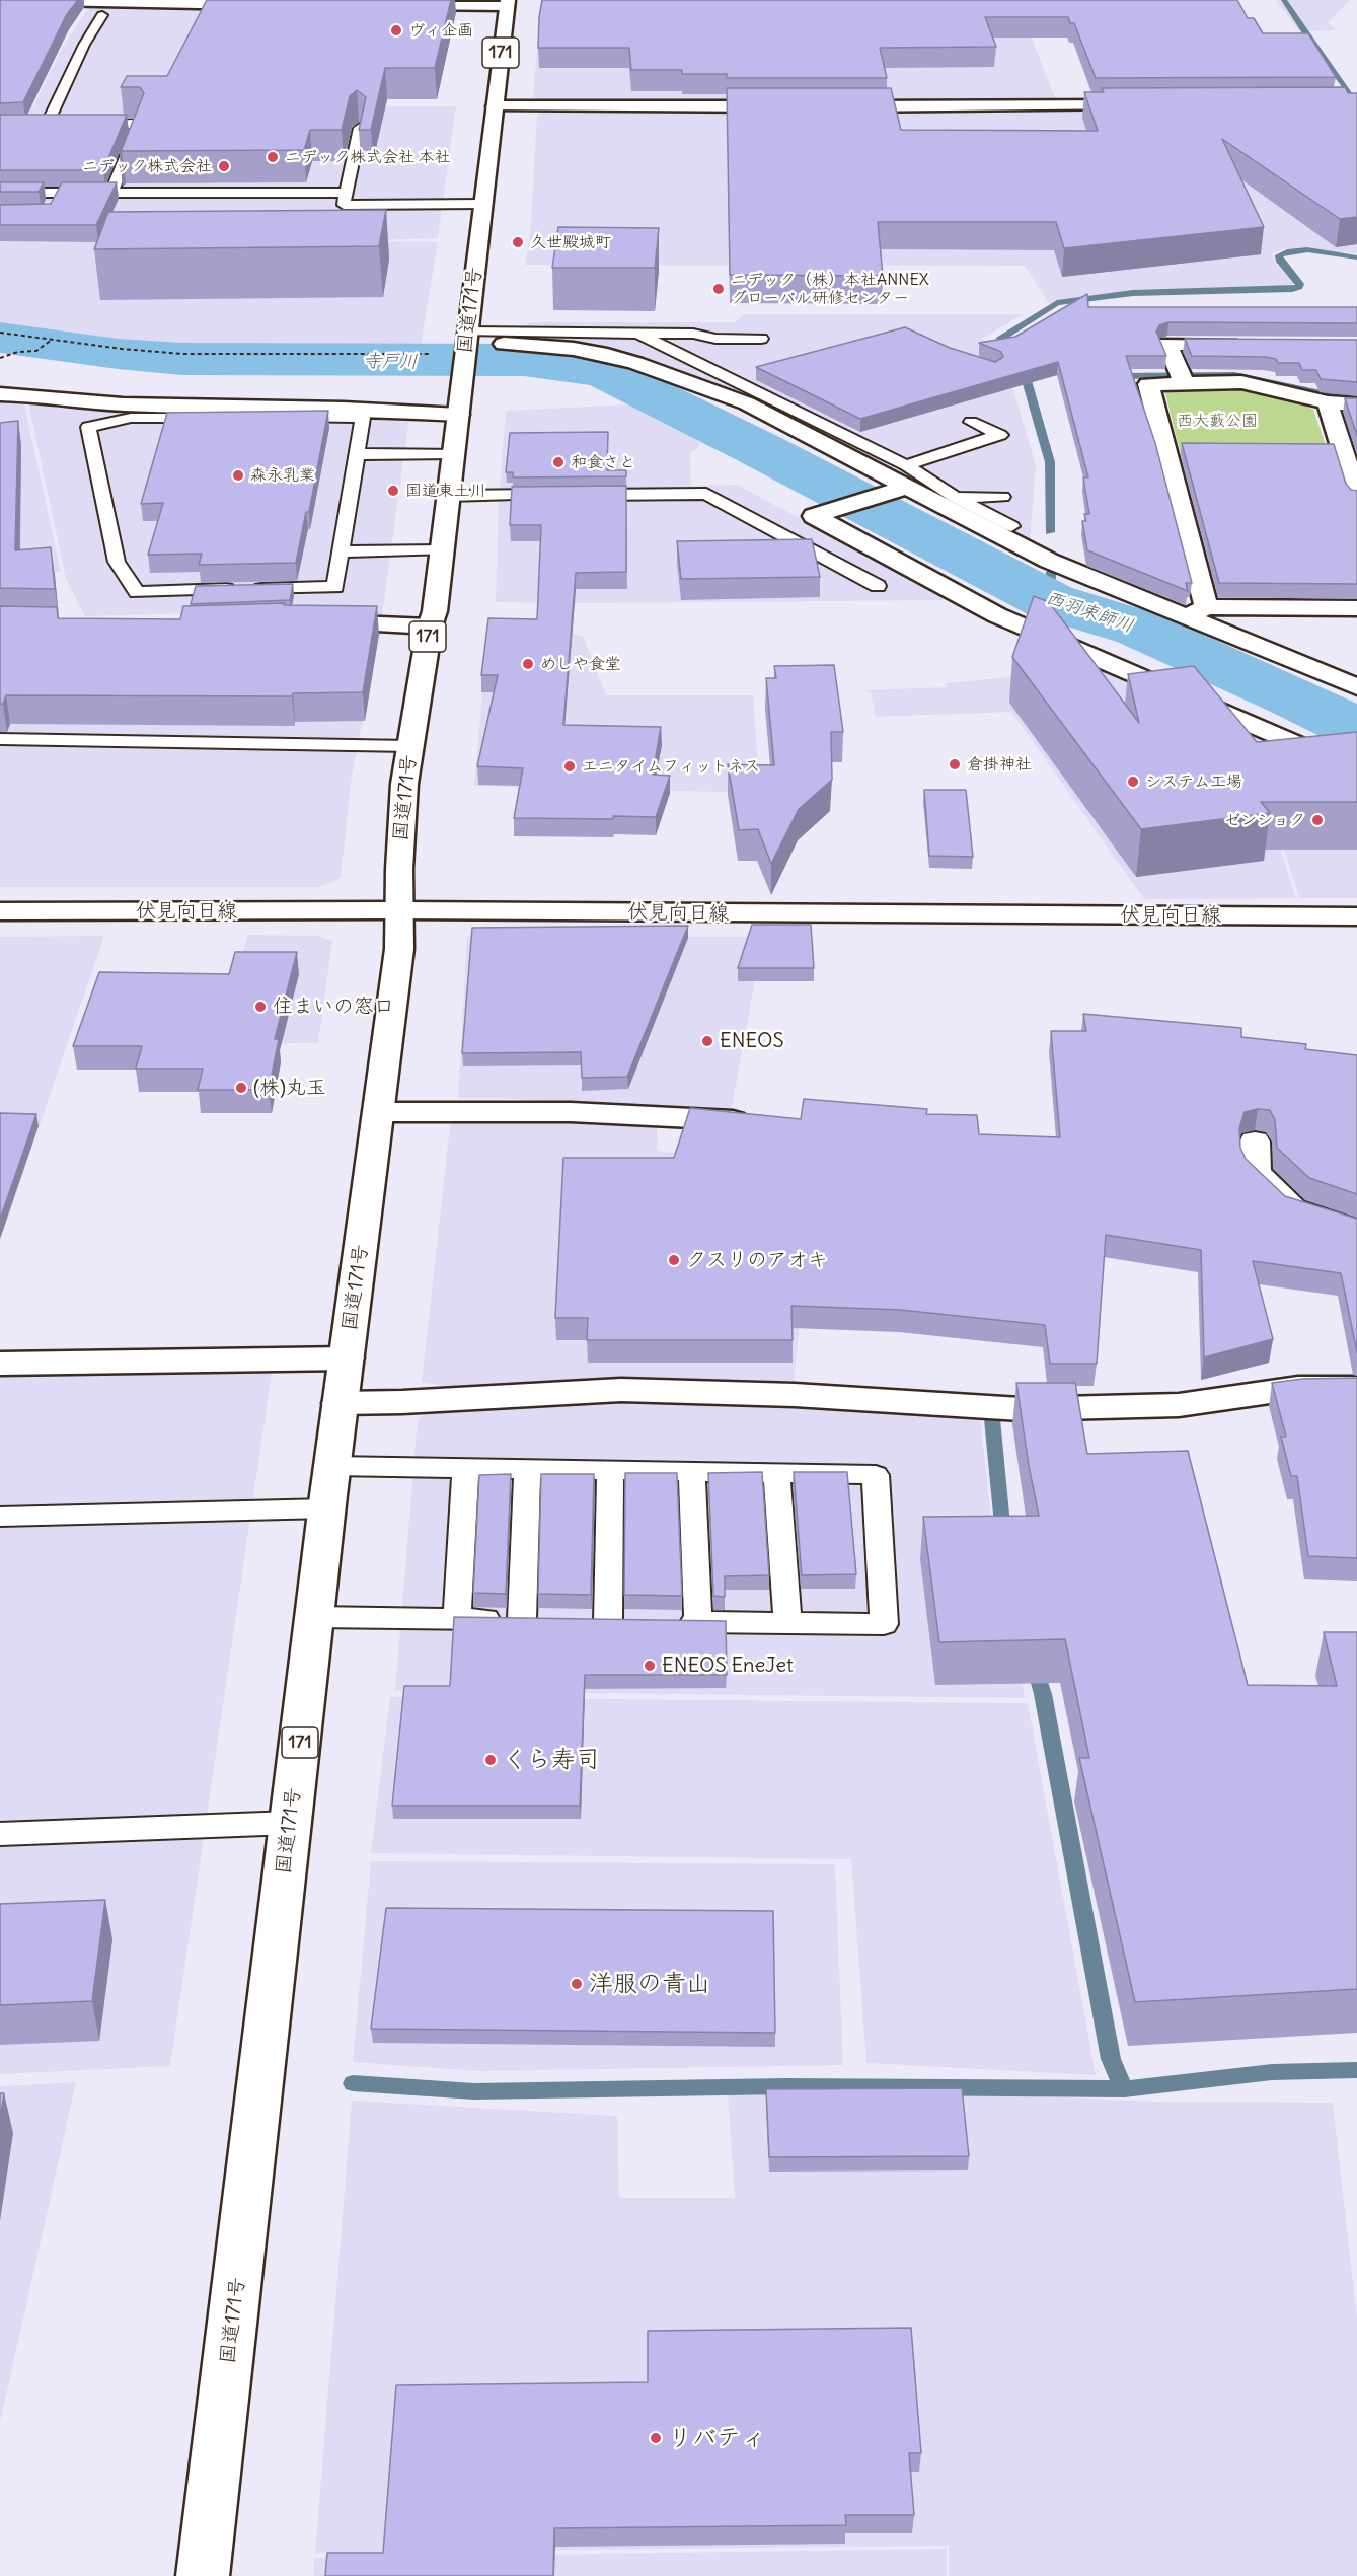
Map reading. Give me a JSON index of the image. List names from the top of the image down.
{
  "streets": {
    "main road": ["171", "国道171号", "伏見向日線"]
  },
  "crossings": [
    ["国道171号", "伏見向日線"]
  ],
  "water": ["寺戸川", "西羽束師川"],
  "parks": ["西大藪公園"],
  "places": [
    "ヴィ企画",
    "ニデック株式会社 本社",
    "ニデック株式会社",
    "久世殿城町",
    "ニデック（株）本社ANNEX グローバル研修センター",
    "和食さと",
    "森永乳業",
    "国道東土川",
    "めしや食堂",
    "倉掛神社",
    "エニタイムフィットネス",
    "システム工場",
    "ゼンショク",
    "住まいの窓口",
    "ENEOS",
    "(株)丸玉",
    "クスリのアオキ",
    "ENEOS EneJet",
    "くら寿司",
    "洋服の青山",
    "リバティ"
  ]
}
